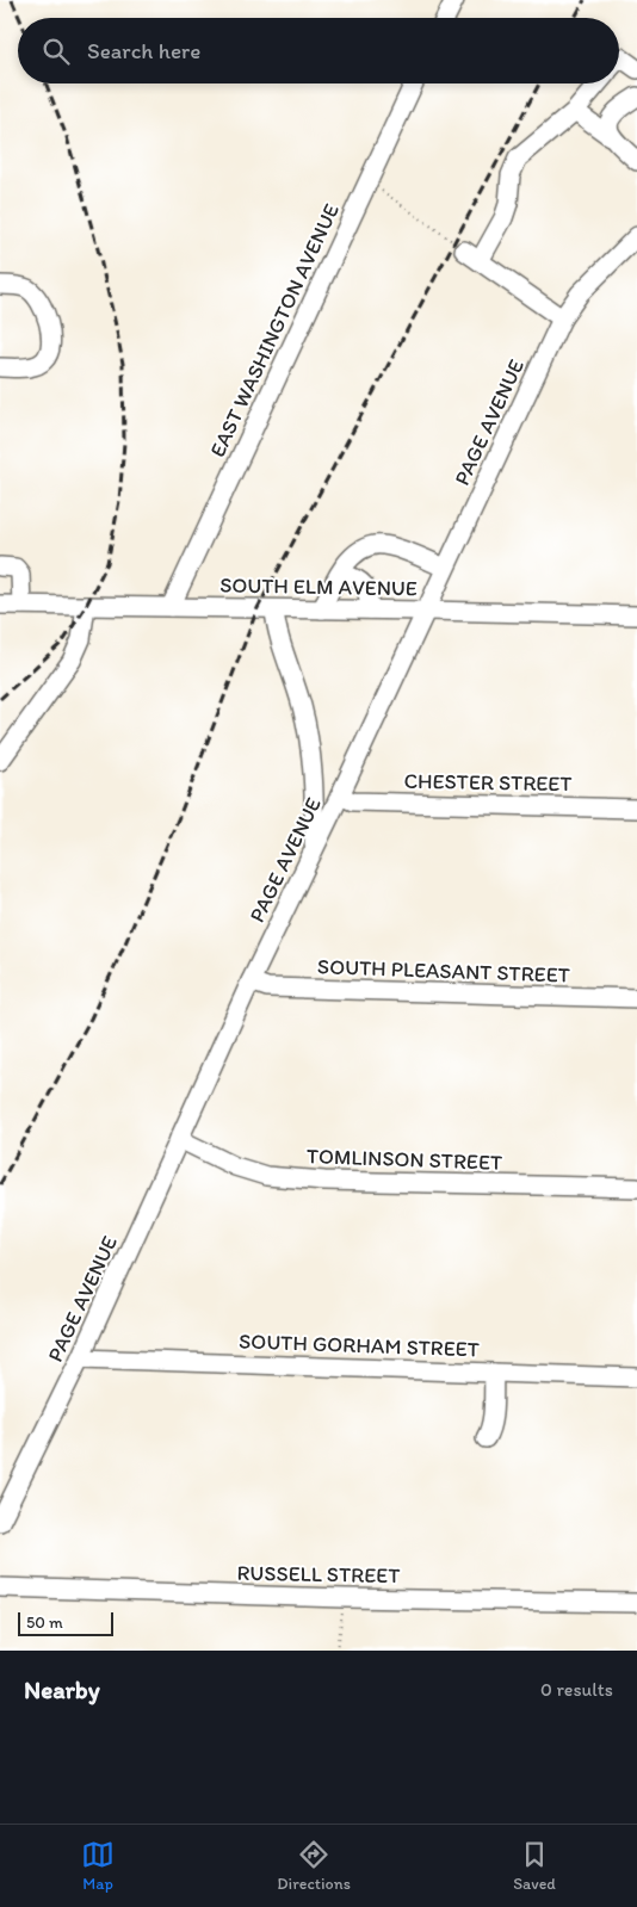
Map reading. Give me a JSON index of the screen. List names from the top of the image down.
{
  "streets": {
    "street": [
      "EAST WASHINGTON AVENUE",
      "PAGE AVENUE",
      "SOUTH ELM AVENUE",
      "CHESTER STREET",
      "SOUTH PLEASANT STREET",
      "TOMLINSON STREET",
      "SOUTH GORHAM STREET",
      "RUSSELL STREET"
    ]
  },
  "crossings": [
    ["EAST WASHINGTON AVENUE", "SOUTH ELM AVENUE"],
    ["PAGE AVENUE", "SOUTH ELM AVENUE"],
    ["PAGE AVENUE", "CHESTER STREET"],
    ["PAGE AVENUE", "SOUTH PLEASANT STREET"],
    ["PAGE AVENUE", "TOMLINSON STREET"],
    ["PAGE AVENUE", "SOUTH GORHAM STREET"]
  ],
  "scale_bar": "50 m",
  "page": {
    "search": "Search here",
    "scale": "50 m",
    "heading": ["Nearby", "0 results"],
    "nav": ["Map", "Directions", "Saved"]
  }
}
